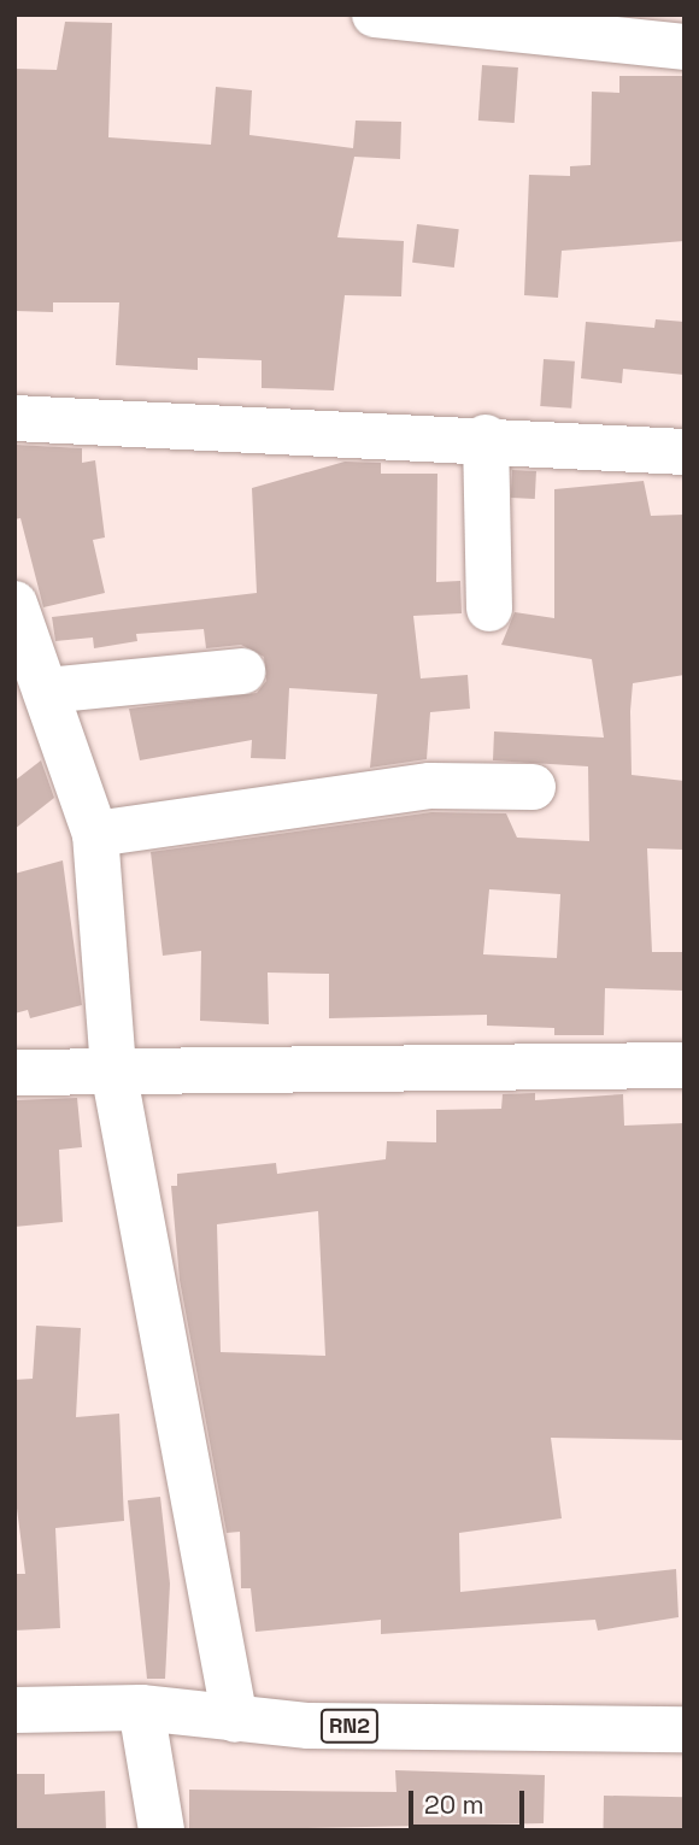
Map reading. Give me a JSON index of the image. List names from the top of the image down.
{
  "streets": {
    "main road": ["RN2"]
  },
  "scale_bar": "20 m"
}
